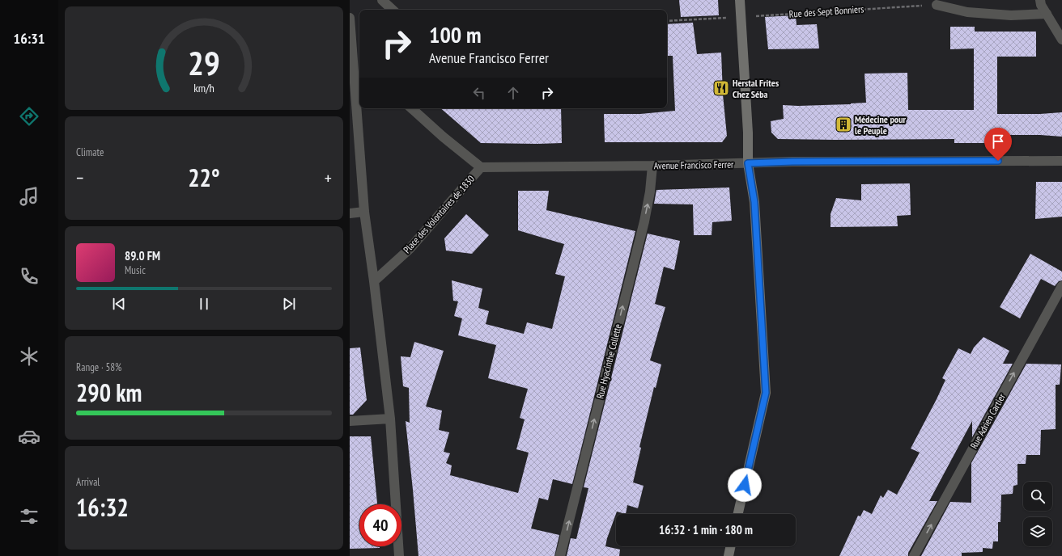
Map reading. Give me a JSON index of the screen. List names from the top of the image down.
{
  "streets": {
    "street": [
      "Avenue Francisco Ferrer",
      "Place des Volontaires de 1830",
      "Rue Hyacinthe Collette",
      "Rue Adrien Cartier"
    ],
    "path": ["Rue des Sept Bonniers"]
  },
  "crossings": [
    ["Avenue Francisco Ferrer", "Place des Volontaires de 1830"],
    ["Avenue Francisco Ferrer", "Rue Hyacinthe Collette"]
  ],
  "one_way": ["Rue Hyacinthe Collette", "Rue Adrien Cartier"],
  "places": {
    "restaurant": ["Herstal Frites Chez Séba"],
    "building": ["Médecine pour le Peuple"]
  },
  "page": {
    "tabs": "16:31",
    "turn": ["100 m", "Avenue Francisco Ferrer"],
    "tile": [
      "Climate",
      ["Range · 58%", "290 km"],
      ["Arrival", "16:32"]
    ],
    "heat": ["−", "22°", "+"],
    "song": ["89.0 FM", "Music"],
    "limit": "40",
    "trip": "16:32 · 1 min · 180 m",
    "gauge": ["29", "km/h"]
  }
}
